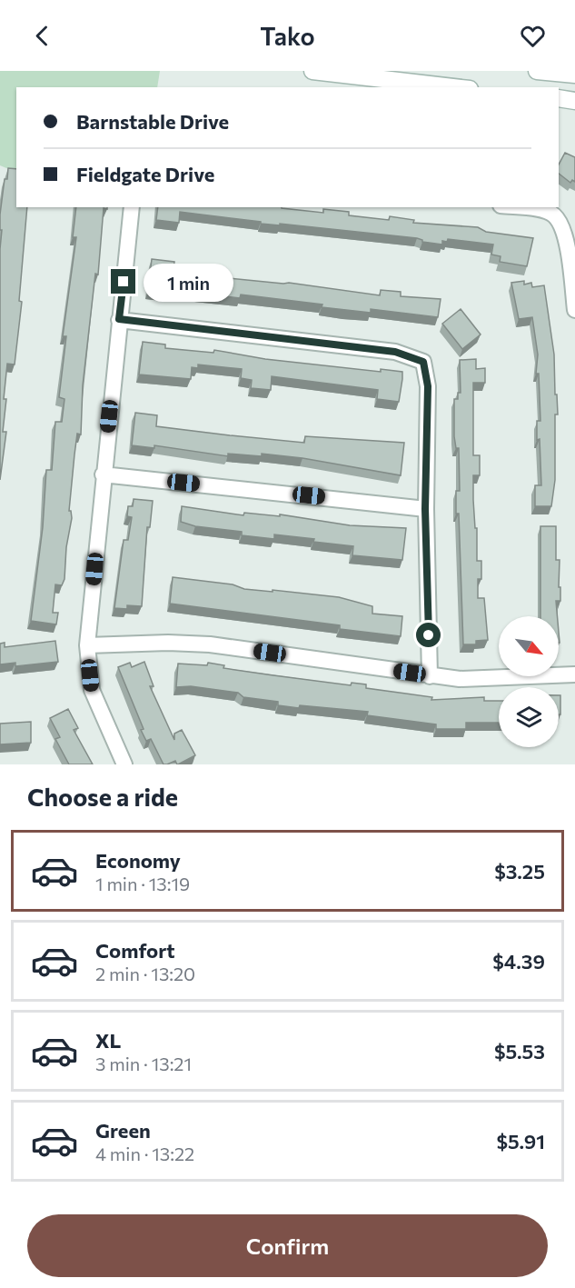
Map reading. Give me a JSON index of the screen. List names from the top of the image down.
{
  "north": "bottom right",
  "page": {
    "header": "Tako",
    "banner": ["Barnstable Drive", "Fieldgate Drive"],
    "bubble": "1 min",
    "heading": "Choose a ride",
    "list": [
      {
        "name": "Economy",
        "note": "1 min · 13:19",
        "value": "$3.25"
      },
      {
        "name": "Comfort",
        "note": "2 min · 13:20",
        "value": "$4.39"
      },
      {
        "name": "XL",
        "note": "3 min · 13:21",
        "value": "$5.53"
      },
      {
        "name": "Green",
        "note": "4 min · 13:22",
        "value": "$5.91"
      }
    ],
    "buttons": "Confirm"
  }
}
